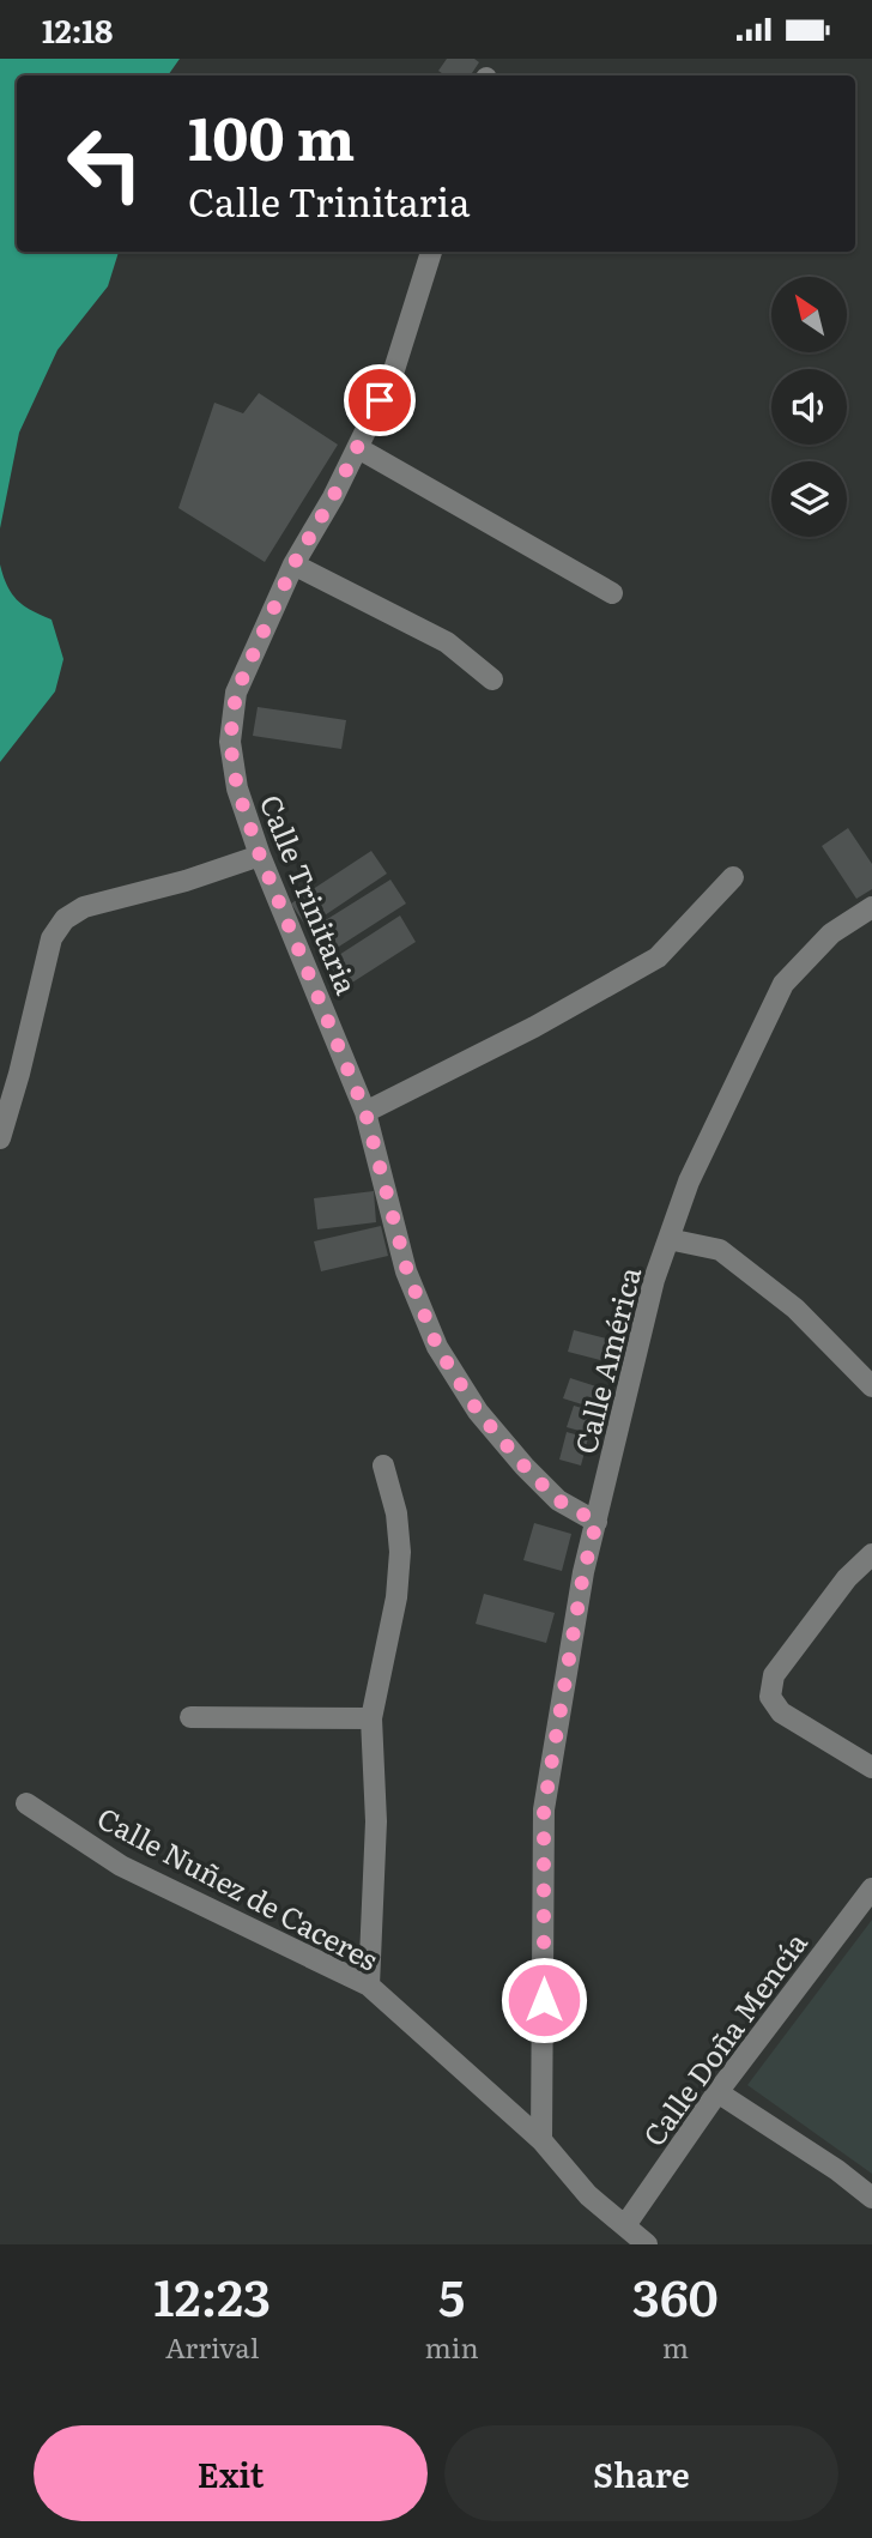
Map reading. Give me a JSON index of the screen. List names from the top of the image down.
{
  "streets": {
    "street": [
      "Calle Trinitaria",
      "Calle América",
      "Calle Nuñez de Caceres",
      "Calle Doña Mencía"
    ]
  },
  "crossings": [
    ["Calle Trinitaria", "Calle América"],
    ["Calle América", "Calle Nuñez de Caceres"],
    ["Calle Nuñez de Caceres", "Calle Doña Mencía"]
  ],
  "north": "top left",
  "page": {
    "status": "12:18",
    "turn": ["100 m", "Calle Trinitaria"],
    "eta": [
      "12:23",
      "Arrival",
      "5",
      "min",
      "360",
      "m"
    ],
    "buttons": ["Exit", "Share"]
  }
}
